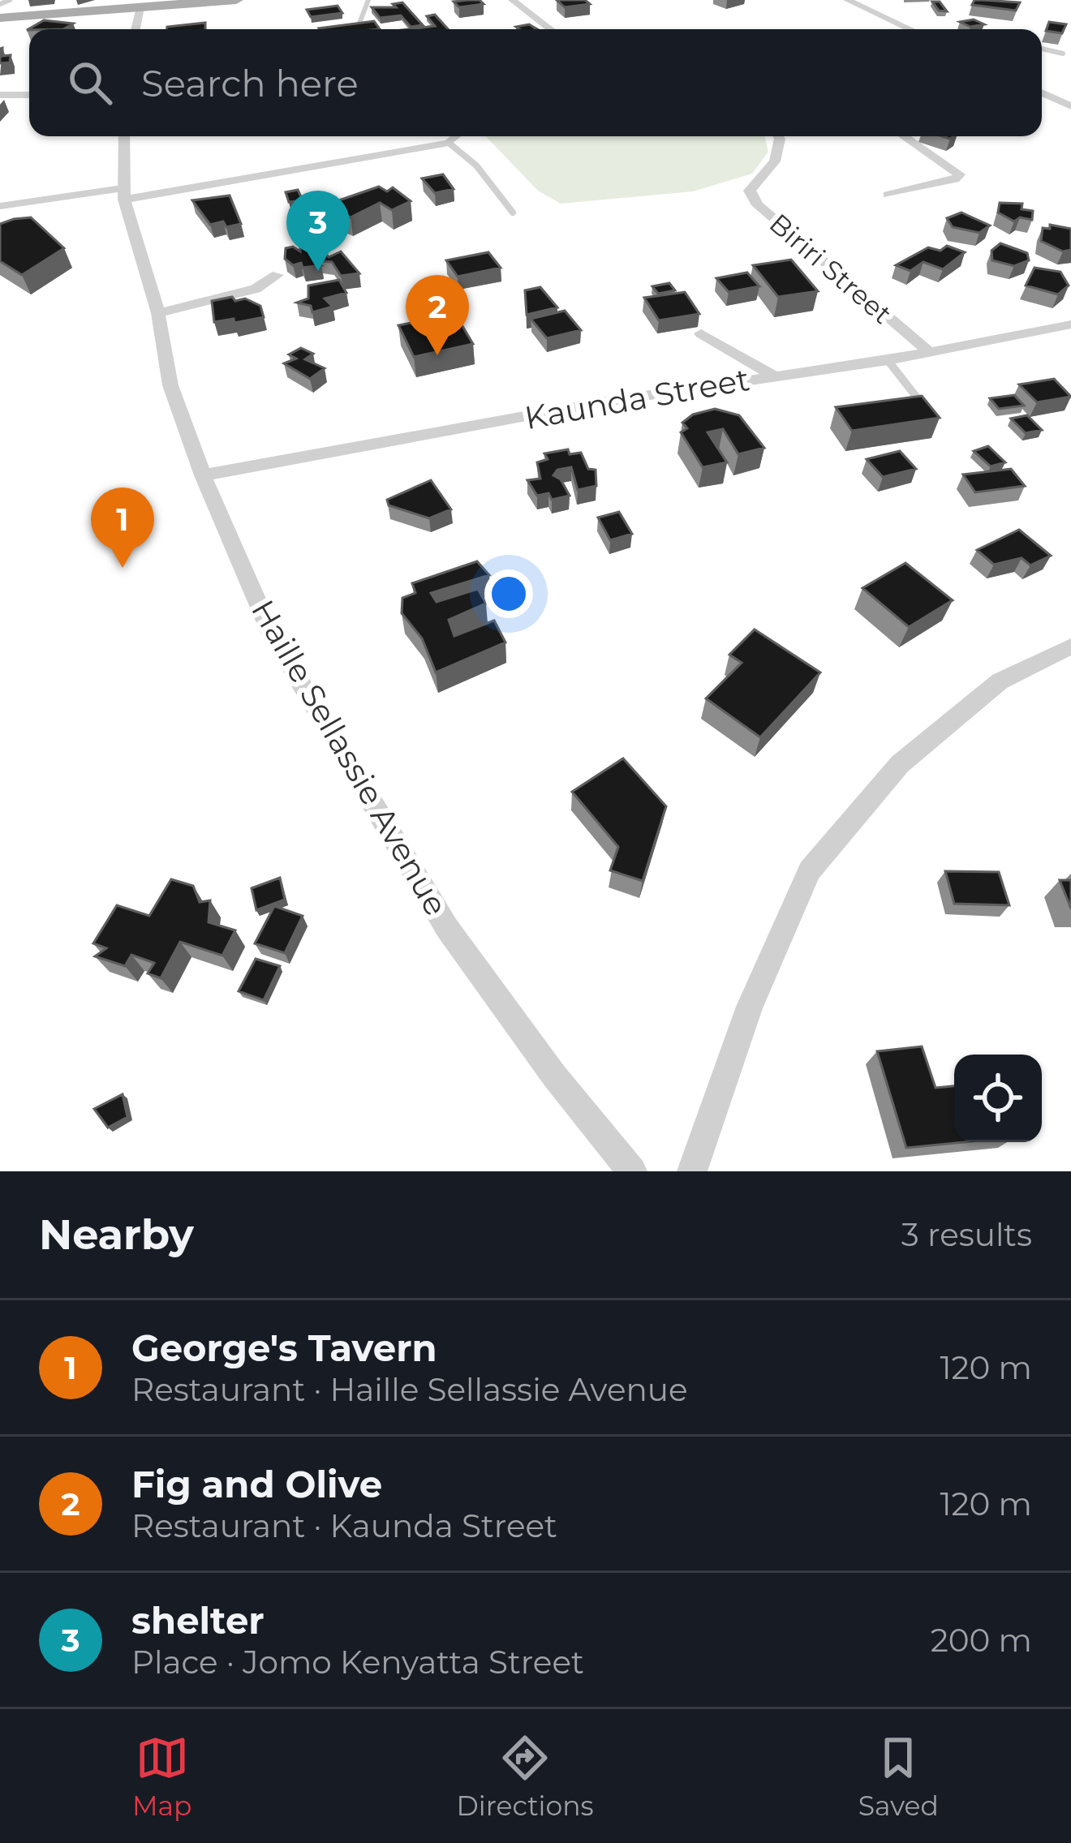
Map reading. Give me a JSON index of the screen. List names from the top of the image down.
{
  "streets": {
    "street": ["Biriri Street", "Kaunda Street", "Haille Sellassie Avenue"]
  },
  "crossings": [
    ["Biriri Street", "Kaunda Street"],
    ["Kaunda Street", "Haille Sellassie Avenue"]
  ],
  "page": {
    "search": "Search here",
    "pins": ["3", "2", "1"],
    "heading": ["Nearby", "3 results"],
    "list": [
      {
        "mark": "1",
        "name": "George's Tavern",
        "note": "Restaurant · Haille Sellassie Avenue",
        "value": "120 m"
      },
      {
        "mark": "2",
        "name": "Fig and Olive",
        "note": "Restaurant · Kaunda Street",
        "value": "120 m"
      },
      {
        "mark": "3",
        "name": "shelter",
        "note": "Place · Jomo Kenyatta Street",
        "value": "200 m"
      }
    ],
    "nav": ["Map", "Directions", "Saved"]
  }
}
